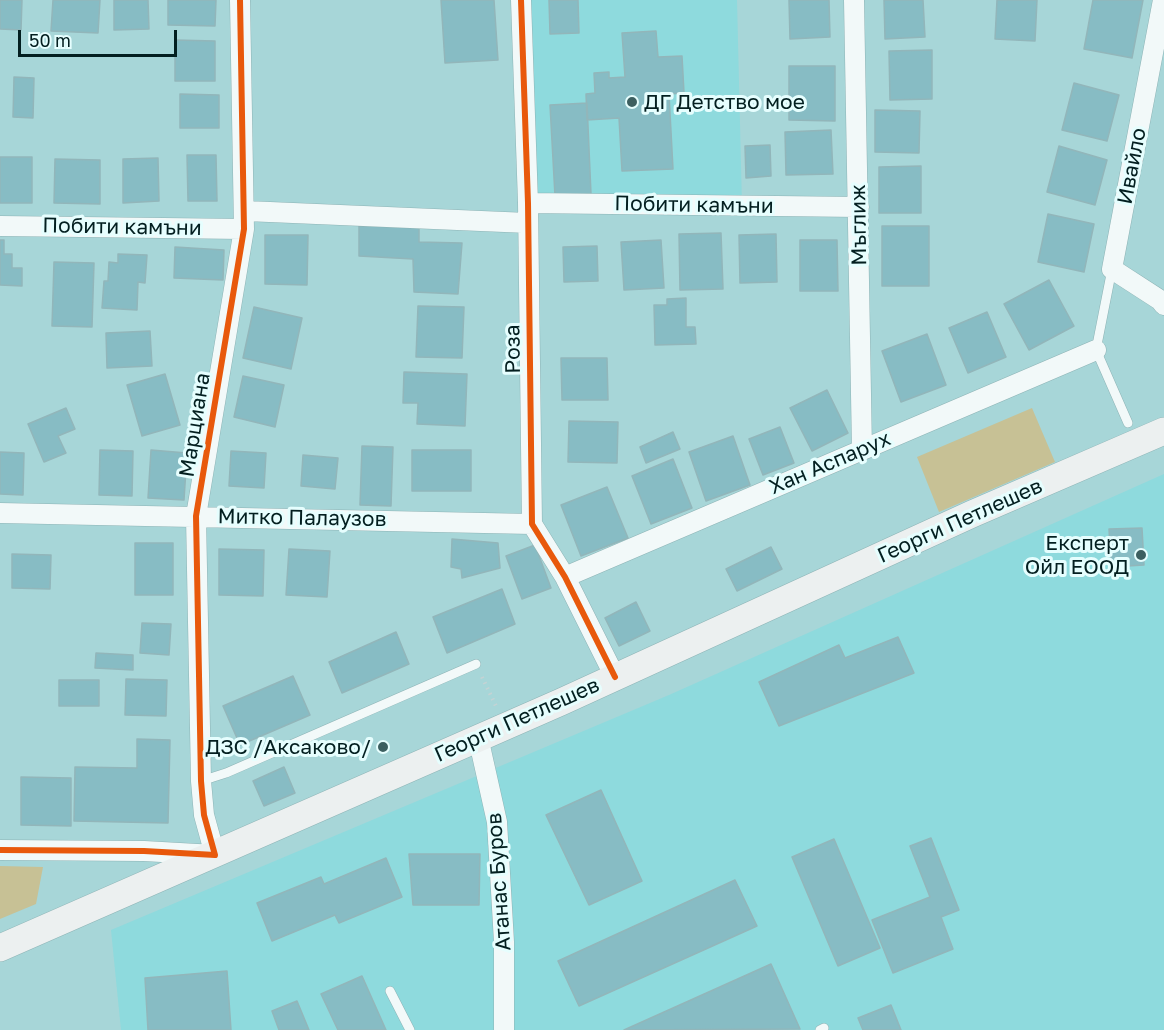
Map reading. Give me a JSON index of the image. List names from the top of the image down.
{
  "streets": {
    "main road": ["Георги Петлешев"],
    "street": [
      "Ивайло",
      "Побити камъни",
      "Мъглиж",
      "Роза",
      "Марциана",
      "Хан Аспарух",
      "Митко Палаузов",
      "Атанас Буров"
    ]
  },
  "crossings": [
    ["Побити камъни", "Мъглиж"],
    ["Побити камъни", "Роза"],
    ["Побити камъни", "Марциана"],
    ["Мъглиж", "Хан Аспарух"],
    ["Роза", "Митко Палаузов"],
    ["Марциана", "Митко Палаузов"],
    ["Марциана", "Георги Петлешев"],
    ["Георги Петлешев", "Атанас Буров"]
  ],
  "places": ["ДГ Детство мое", "Експерт Ойл ЕООД", "ДЗС /Аксаково/"],
  "scale_bar": "50 m"
}
